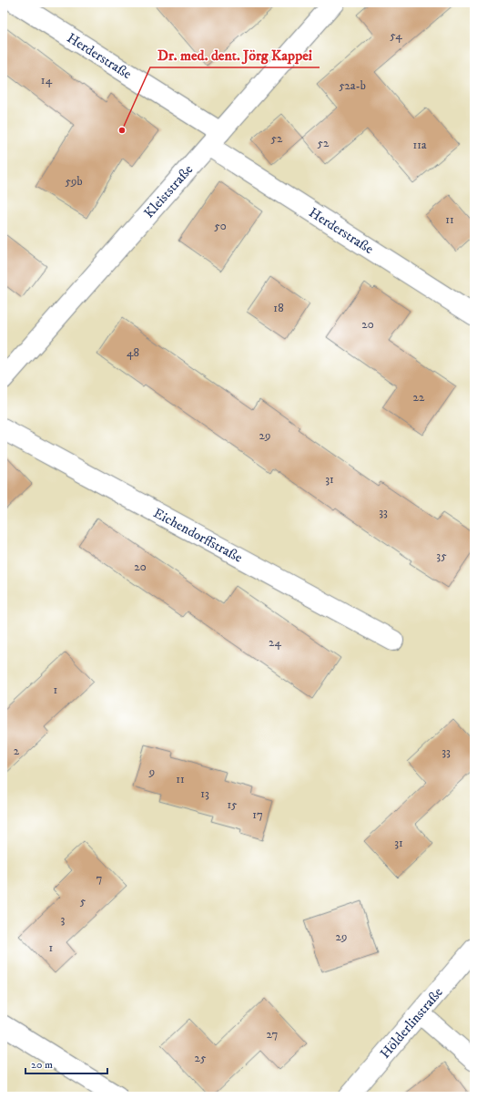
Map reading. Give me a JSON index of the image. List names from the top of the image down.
{
  "streets": {
    "street": [
      "Herderstraße",
      "Kleiststraße",
      "Eichendorffstraße",
      "Hölderlinstraße"
    ]
  },
  "crossings": [
    ["Herderstraße", "Kleiststraße"]
  ],
  "places": ["Dr. med. dent. Jörg Kappei"],
  "house_numbers": [
    "54",
    "14",
    "52a-b",
    "52",
    "52",
    "11a",
    "59b",
    "11",
    "50",
    "18",
    "20",
    "48",
    "22",
    "29",
    "31",
    "33",
    "35",
    "20",
    "24",
    "1",
    "2",
    "33",
    "9",
    "11",
    "13",
    "15",
    "17",
    "31",
    "7",
    "5",
    "3",
    "29",
    "1",
    "27",
    "25"
  ],
  "scale_bar": "20 m"
}
